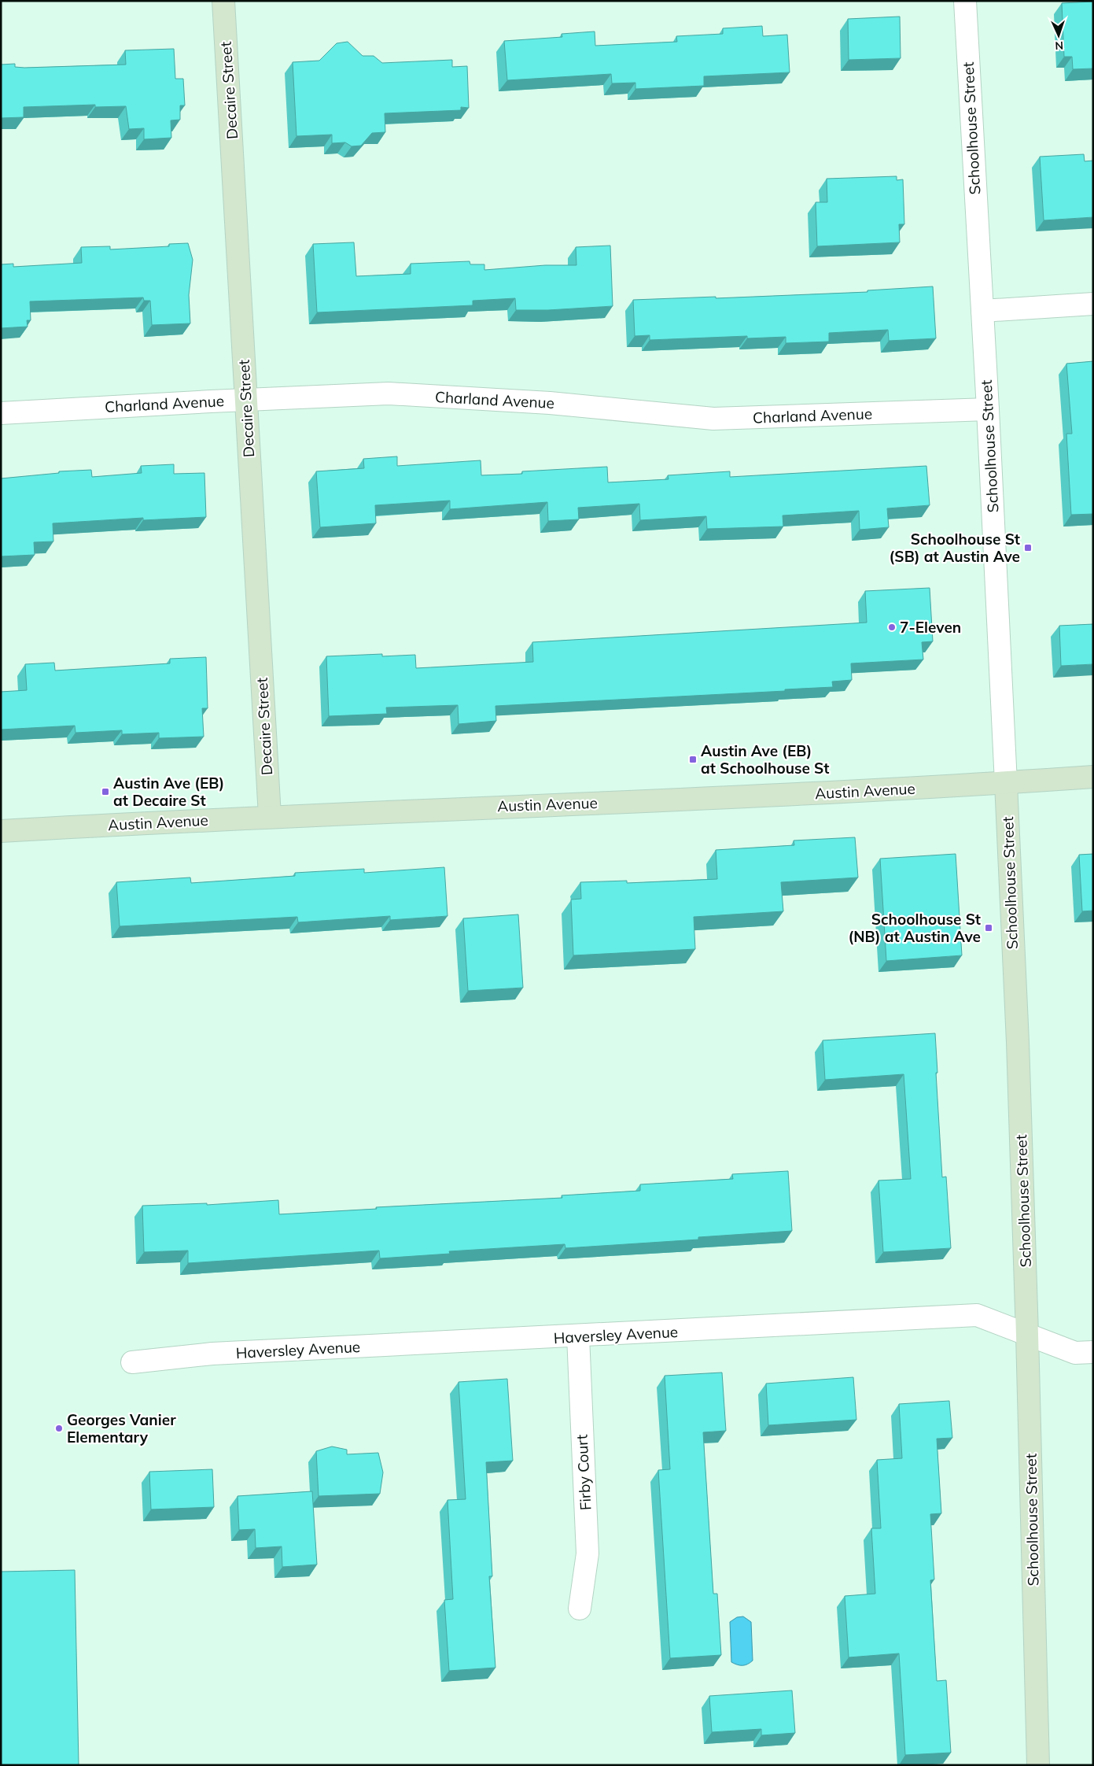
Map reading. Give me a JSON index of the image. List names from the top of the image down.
{
  "streets": {
    "street": [
      "Decaire Street",
      "Schoolhouse Street",
      "Charland Avenue",
      "Austin Avenue",
      "Haversley Avenue",
      "Firby Court"
    ]
  },
  "crossings": [
    ["Decaire Street", "Charland Avenue"],
    ["Decaire Street", "Austin Avenue"],
    ["Schoolhouse Street", "Charland Avenue"],
    ["Schoolhouse Street", "Austin Avenue"],
    ["Schoolhouse Street", "Haversley Avenue"],
    ["Haversley Avenue", "Firby Court"]
  ],
  "places": {
    "transit": [
      "Schoolhouse St (SB) at Austin Ave",
      "Austin Ave (EB) at Schoolhouse St",
      "Austin Ave (EB) at Decaire St",
      "Schoolhouse St (NB) at Austin Ave"
    ],
    "other": ["7-Eleven", "Georges Vanier Elementary"]
  },
  "north": "bottom"
}
